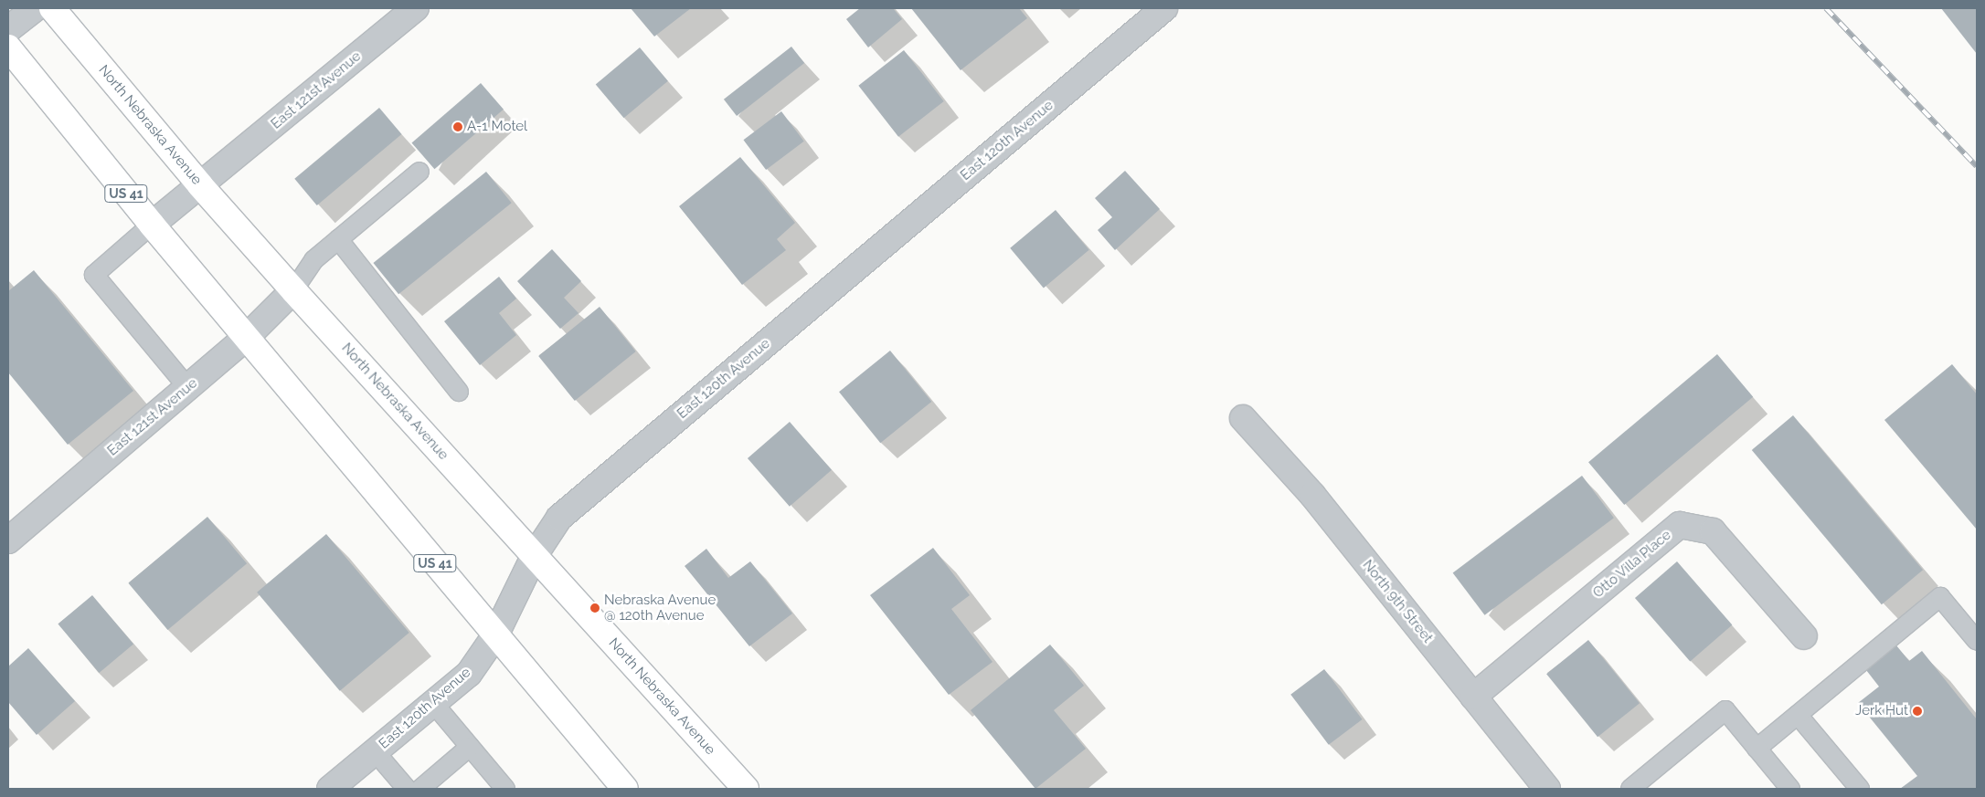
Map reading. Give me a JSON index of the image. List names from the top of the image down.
{
  "streets": {
    "main road": ["North Nebraska Avenue", "US 41"],
    "street": [
      "East 121st Avenue",
      "East 120th Avenue",
      "Otto Villa Place",
      "North 9th Street"
    ]
  },
  "crossings": [
    ["East 121st Avenue", "North Nebraska Avenue"],
    ["East 121st Avenue", "US 41"],
    ["North Nebraska Avenue", "East 120th Avenue"],
    ["East 120th Avenue", "US 41"],
    ["Otto Villa Place", "North 9th Street"]
  ],
  "places": ["A-1 Motel", "Nebraska Avenue @ 120th Avenue", "Jerk Hut"]
}
